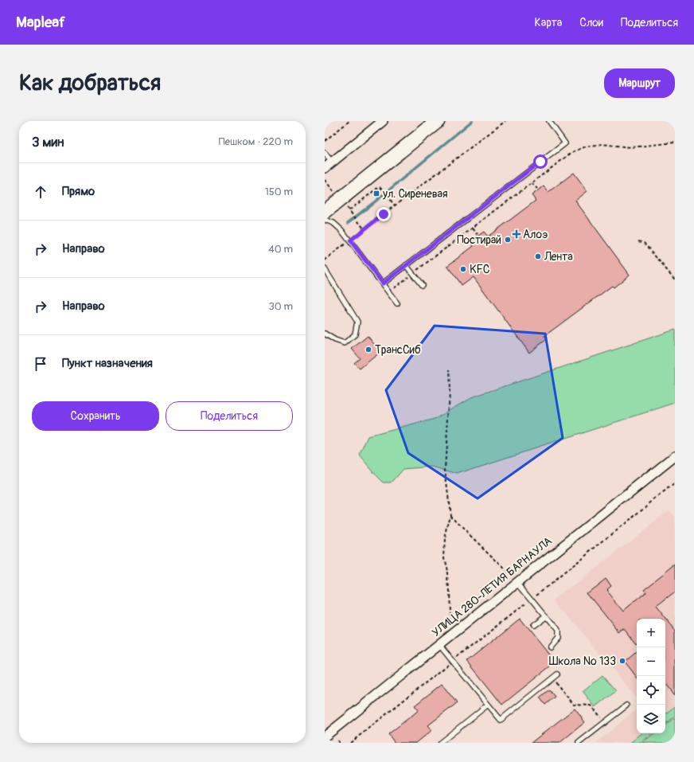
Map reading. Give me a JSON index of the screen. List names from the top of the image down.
{
  "streets": {
    "street": ["УЛИЦА 280-ЛЕТИЯ БАРНАУЛА"]
  },
  "places": {
    "transit": ["ул. Сиреневая"],
    "health": ["Алоэ"],
    "other": [
      "Постирай",
      "Лента",
      "KFC",
      "ТрансСиб",
      "Школа № 133"
    ]
  },
  "page": {
    "header": "Mapleaf",
    "nav": ["Карта", "Слои", "Поделиться"],
    "buttons": [
      "Маршрут",
      ["Сохранить", "Поделиться"]
    ],
    "title": "Как добраться",
    "heading": ["3 мин", "Пешком · 220 m"],
    "list": [
      ["Прямо", "150 m"],
      ["Направо", "40 m"],
      ["Направо", "30 m"],
      "Пункт назначения"
    ],
    "map_buttons": ["+", "−"]
  }
}
